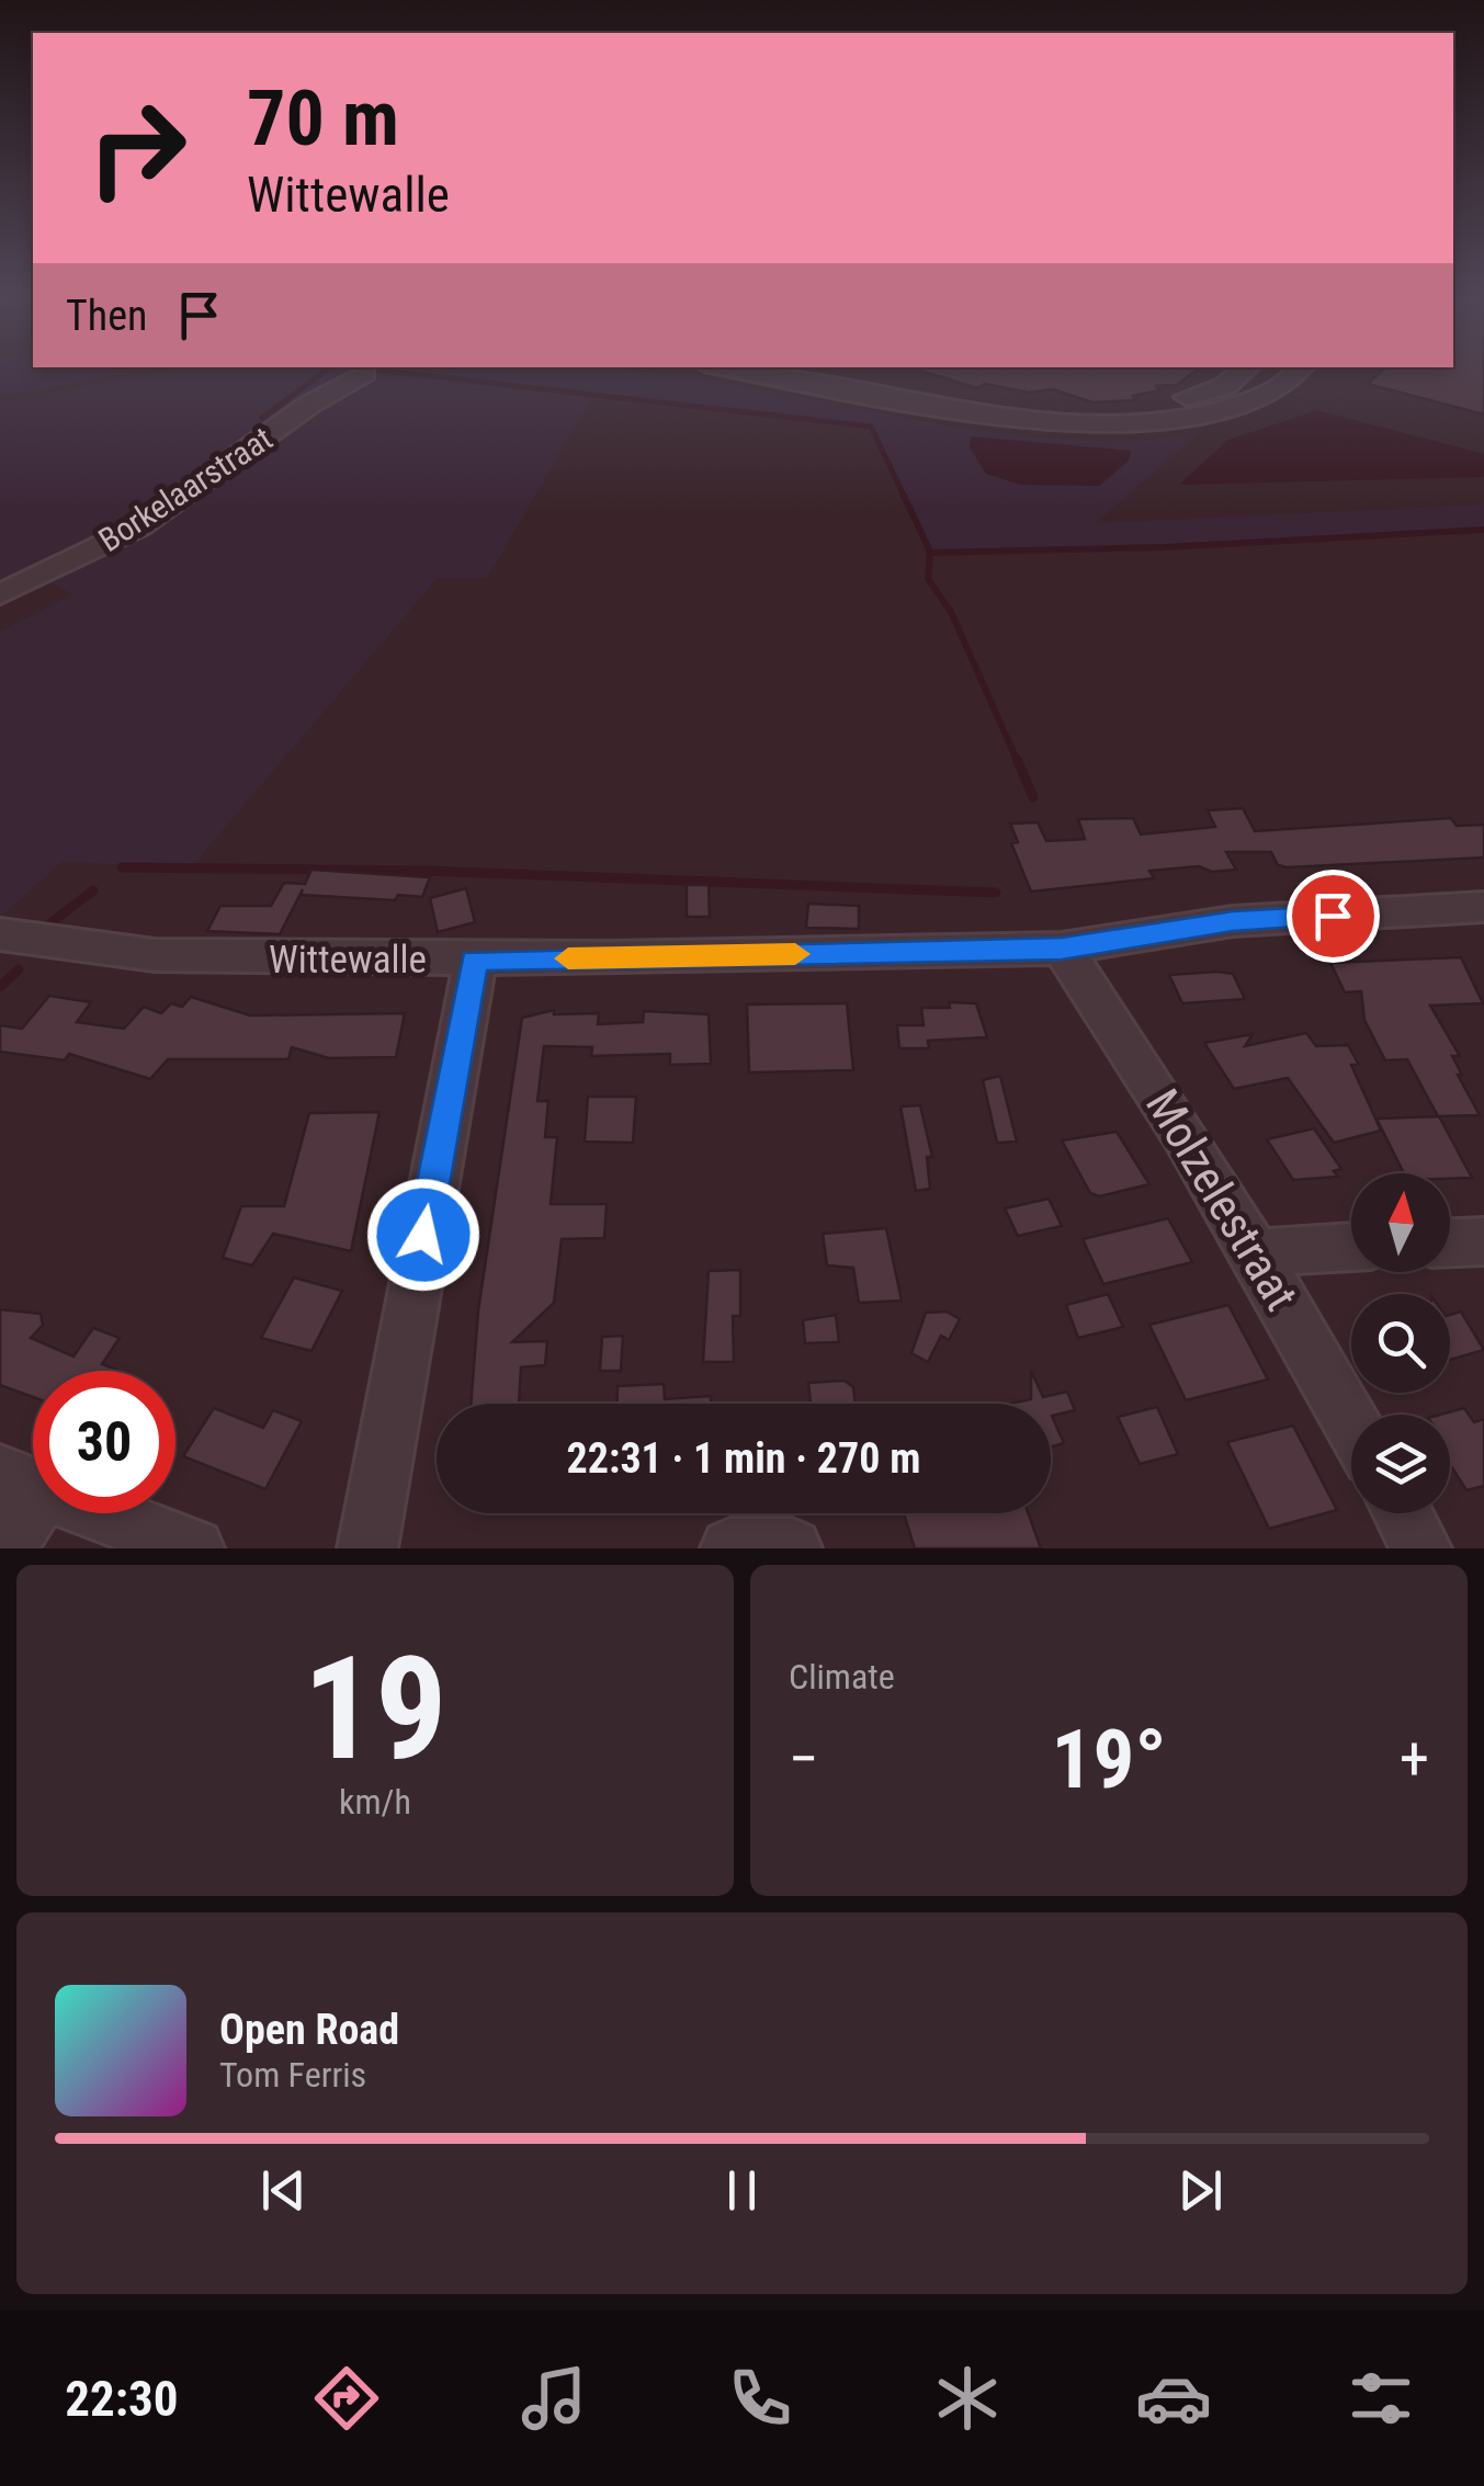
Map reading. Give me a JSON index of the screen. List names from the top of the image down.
{
  "streets": {
    "street": ["Borkelaarstraat", "Wittewalle", "Molzelestraat"]
  },
  "crossings": [
    ["Wittewalle", "Molzelestraat"]
  ],
  "north": "top",
  "page": {
    "turn": ["70 m", "Wittewalle"],
    "then": "Then",
    "limit": "30",
    "trip": "22:31 · 1 min · 270 m",
    "tile": [
      ["19", "km/h"],
      "Climate"
    ],
    "heat": ["−", "19°", "+"],
    "song": ["Open Road", "Tom Ferris"],
    "tabs": "22:30"
  }
}
